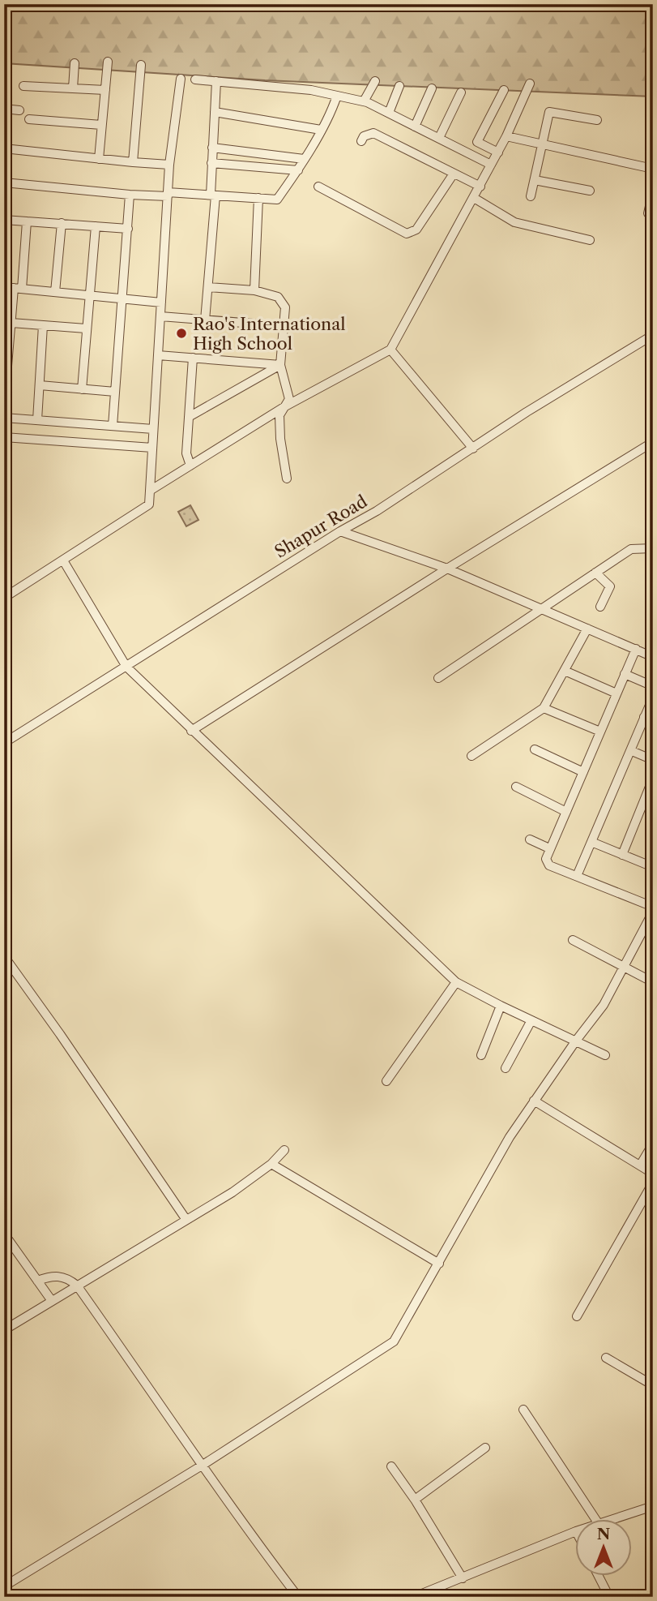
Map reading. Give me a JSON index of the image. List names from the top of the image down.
{
  "streets": {
    "street": ["Shapur Road"]
  },
  "places": ["Rao's International High School"],
  "north": "top"
}
